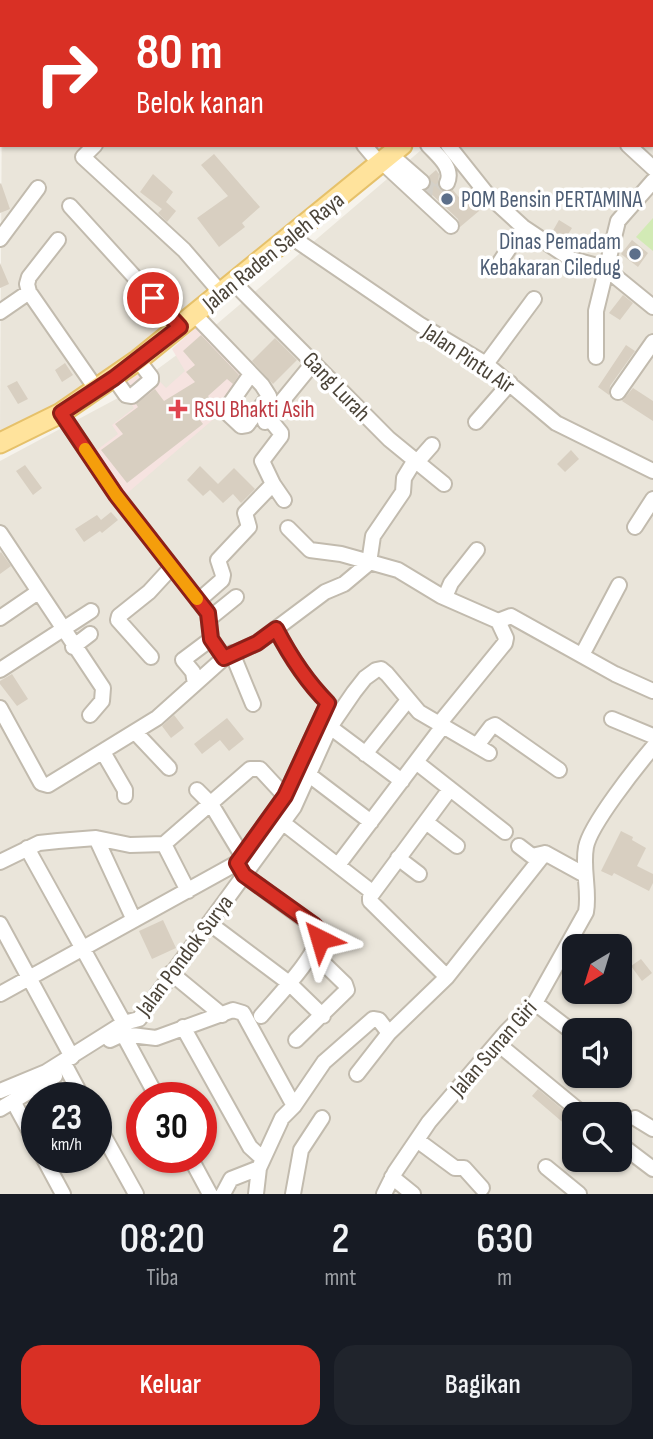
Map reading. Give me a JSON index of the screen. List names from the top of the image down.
{
  "streets": {
    "main road": ["Jalan Raden Saleh Raya"],
    "street": [
      "Jalan Pintu Air",
      "Gang Lurah",
      "Jalan Pondok Surya",
      "Jalan Sunan Giri"
    ]
  },
  "crossings": [
    ["Jalan Raden Saleh Raya", "Jalan Pintu Air"],
    ["Jalan Raden Saleh Raya", "Gang Lurah"]
  ],
  "places": {
    "other": ["POM Bensin PERTAMINA", "Dinas Pemadam Kebakaran Ciledug"],
    "health": ["RSU Bhakti Asih"]
  },
  "north": "bottom left",
  "page": {
    "turn": ["80 m", "Belok kanan"],
    "speed": "23 km/h",
    "limit": "30",
    "eta": [
      "08:20",
      "Tiba",
      "2",
      "mnt",
      "630",
      "m"
    ],
    "buttons": ["Keluar", "Bagikan"]
  }
}
